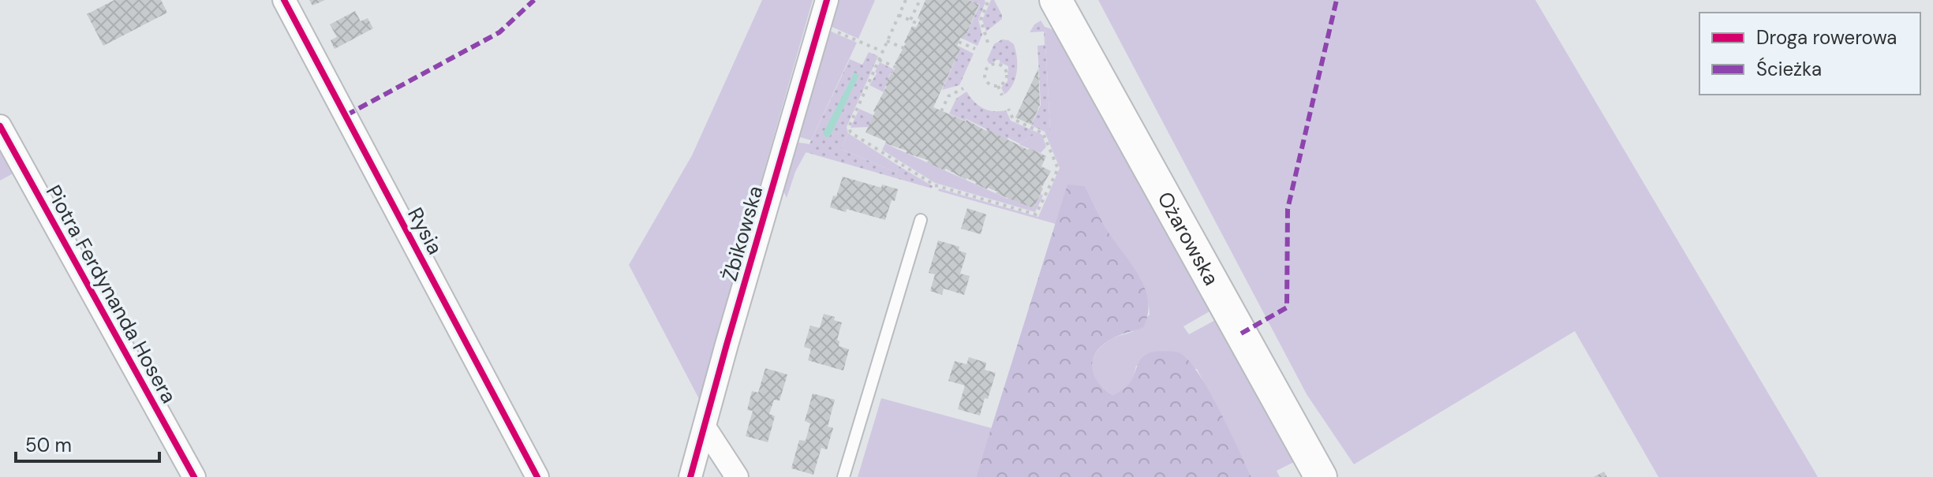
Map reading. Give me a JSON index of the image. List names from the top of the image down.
{
  "streets": {
    "main road": ["Ożarowska"],
    "street": ["Rysia", "Żbikowska", "Piotra Ferdynanda Hosera"]
  },
  "legend": ["Droga rowerowa", "Ścieżka"],
  "scale_bar": "50 m"
}
